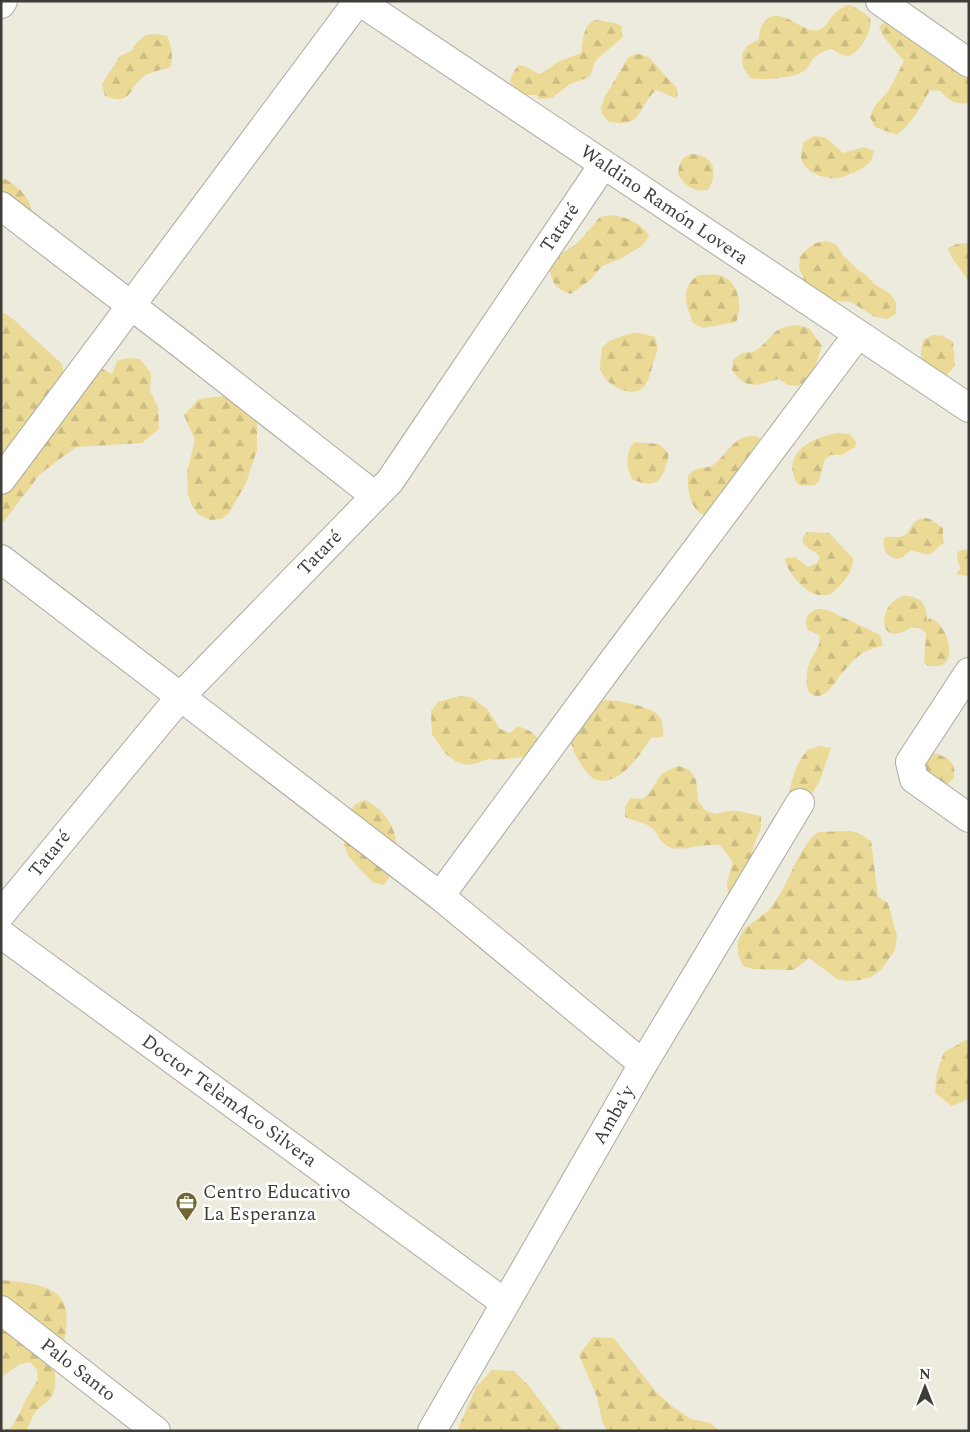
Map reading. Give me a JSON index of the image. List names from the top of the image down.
{
  "streets": {
    "street": [
      "Waldino Ramón Lovera",
      "Tataré",
      "Doctor TelèmAco Silvera",
      "Amba'y",
      "Palo Santo"
    ]
  },
  "crossings": [
    ["Waldino Ramón Lovera", "Tataré"],
    ["Doctor TelèmAco Silvera", "Amba'y"]
  ],
  "places": {
    "office": ["Centro Educativo La Esperanza"]
  },
  "north": "top"
}
